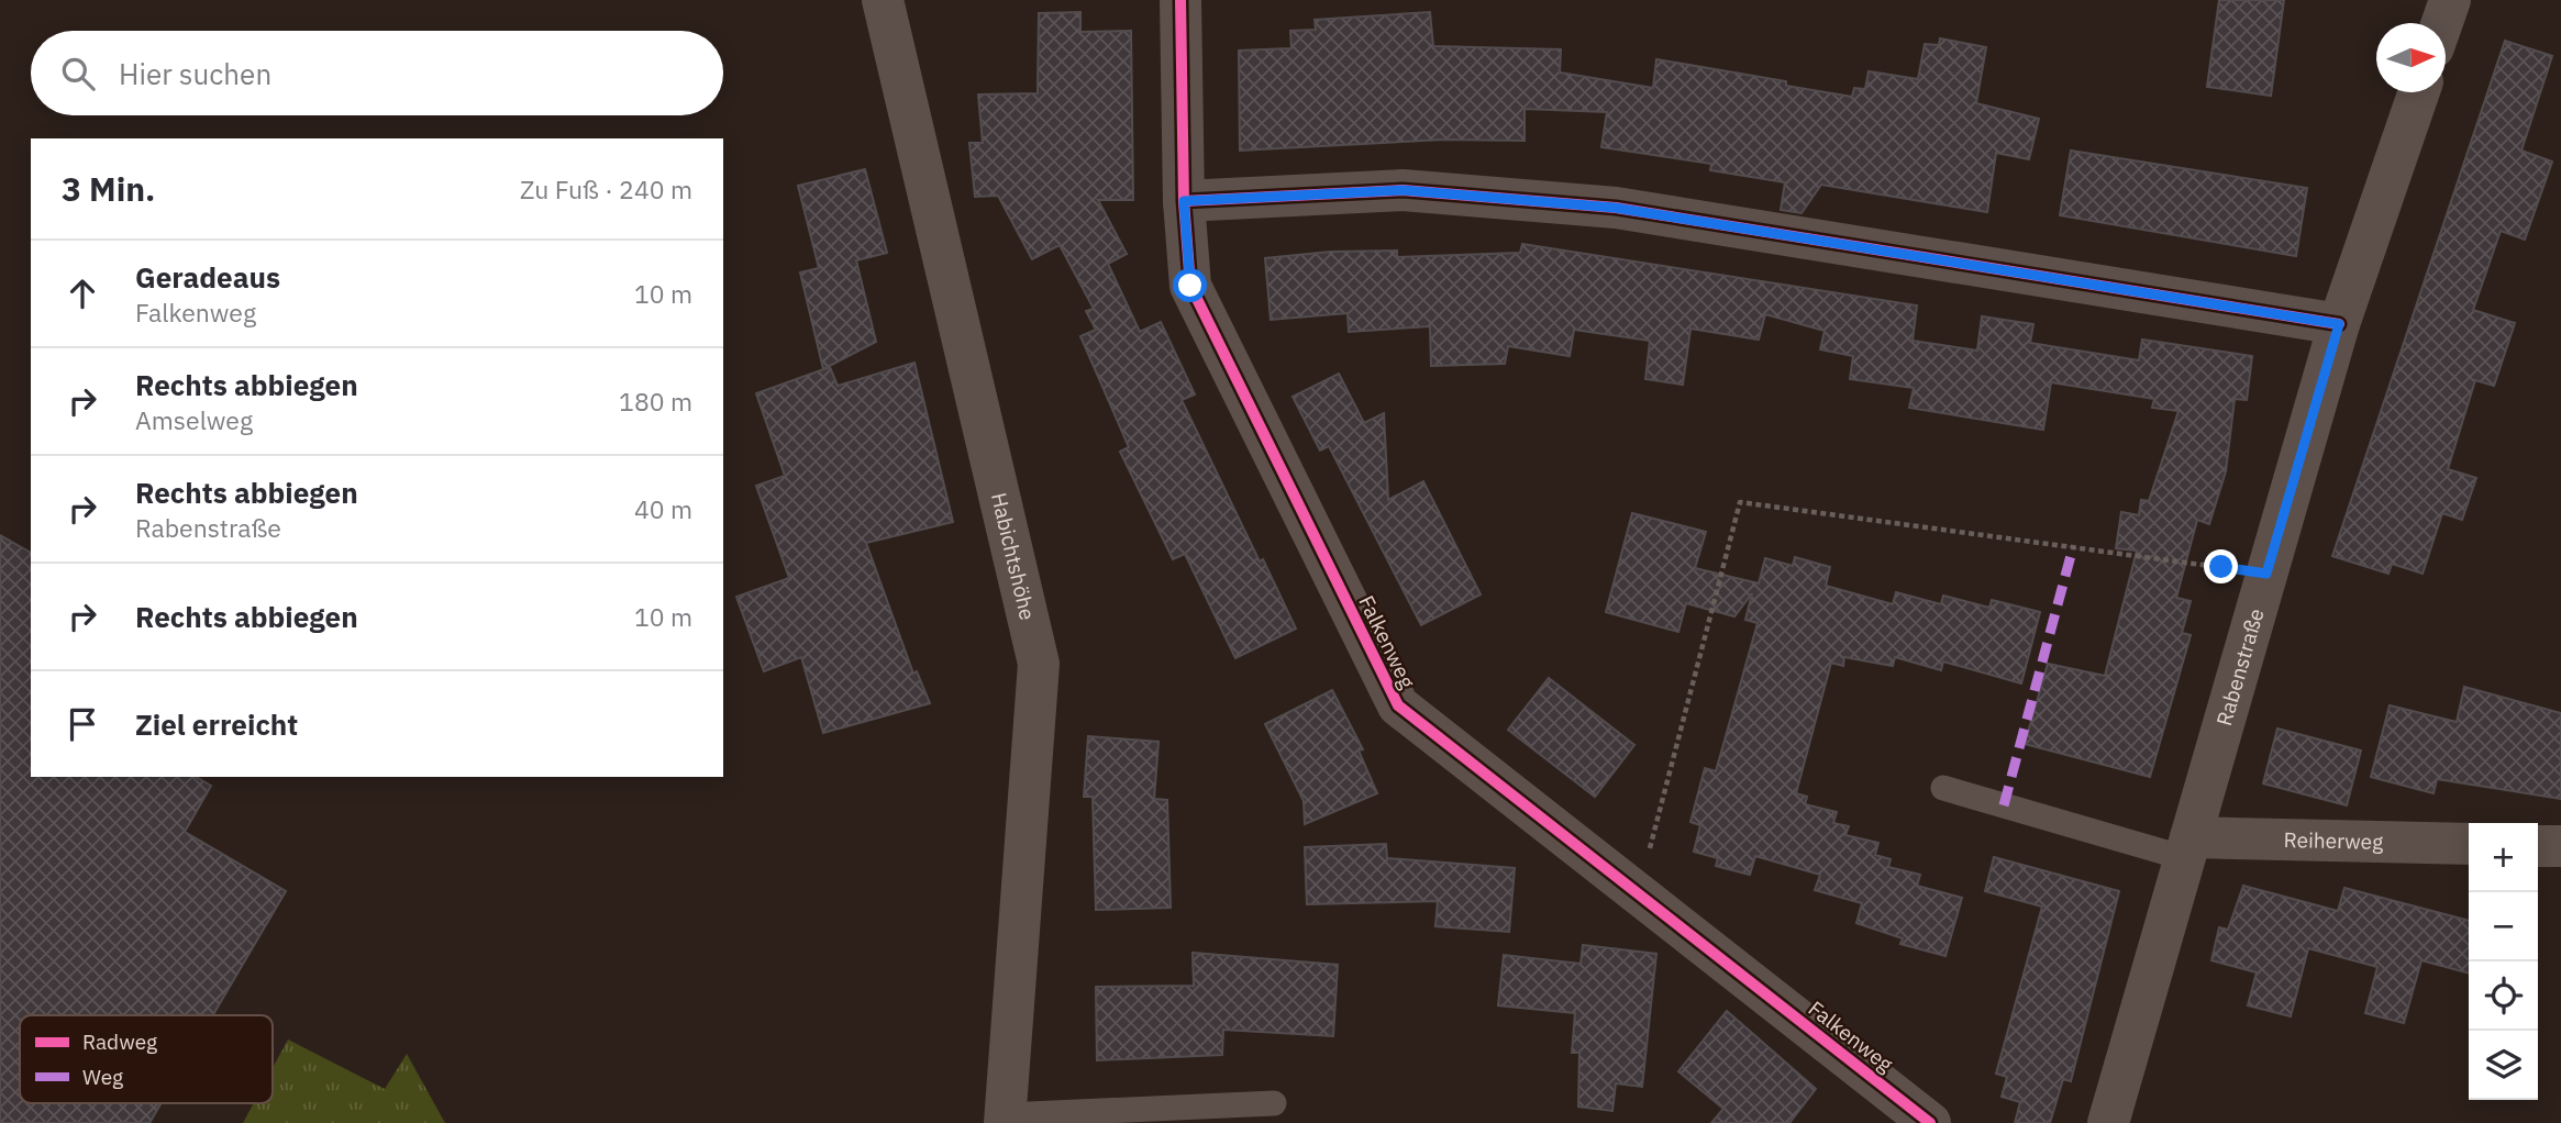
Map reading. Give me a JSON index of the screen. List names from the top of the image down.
{
  "streets": {
    "street": [
      "Habichtshöhe",
      "Falkenweg",
      "Rabenstraße",
      "Reiherweg"
    ]
  },
  "crossings": [
    ["Rabenstraße", "Reiherweg"]
  ],
  "legend": ["Radweg", "Weg"],
  "north": "right",
  "page": {
    "search": "Hier suchen",
    "heading": ["3 Min.", "Zu Fuß · 240 m"],
    "list": [
      ["Geradeaus", "Falkenweg", "10 m"],
      ["Rechts abbiegen", "Amselweg", "180 m"],
      ["Rechts abbiegen", "Rabenstraße", "40 m"],
      ["Rechts abbiegen", "10 m"],
      "Ziel erreicht"
    ],
    "map_buttons": ["+", "−"]
  }
}
